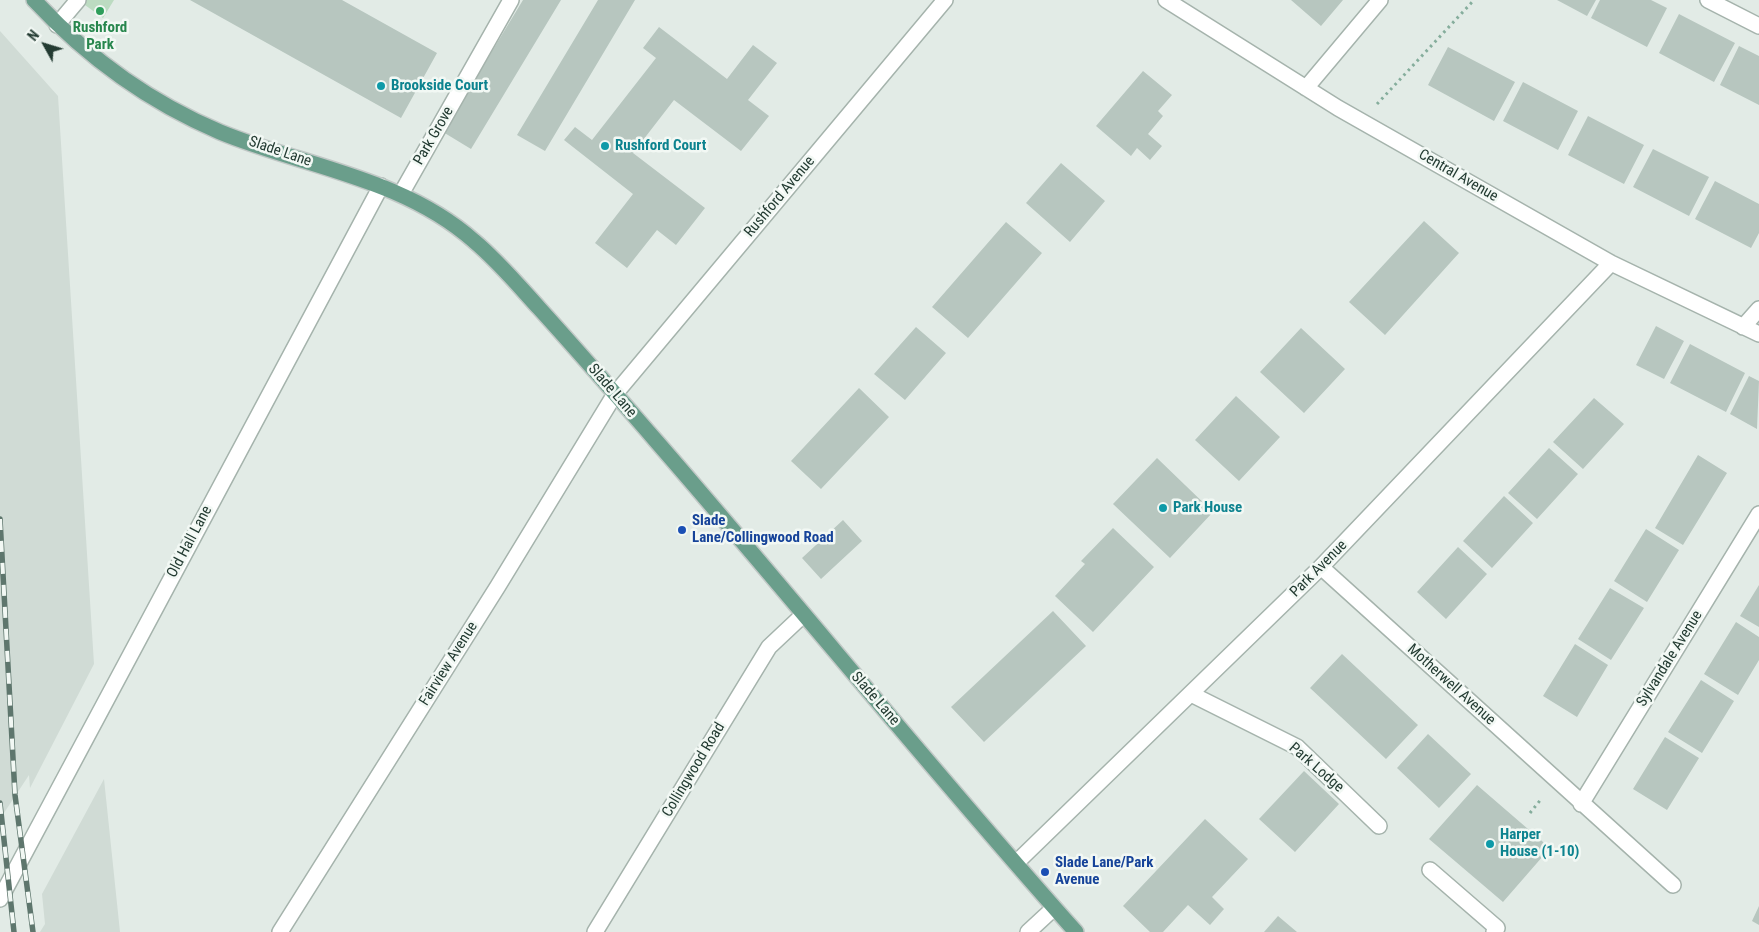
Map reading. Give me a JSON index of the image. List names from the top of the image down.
{
  "streets": {
    "main road": ["Slade Lane"],
    "street": [
      "Park Grove",
      "Central Avenue",
      "Rushford Avenue",
      "Old Hall Lane",
      "Park Avenue",
      "Sylvandale Avenue",
      "Fairview Avenue",
      "Motherwell Avenue",
      "Park Lodge",
      "Collingwood Road"
    ]
  },
  "crossings": [
    ["Park Grove", "Slade Lane"],
    ["Slade Lane", "Rushford Avenue"],
    ["Slade Lane", "Old Hall Lane"],
    ["Slade Lane", "Park Avenue"],
    ["Slade Lane", "Fairview Avenue"],
    ["Slade Lane", "Collingwood Road"],
    ["Central Avenue", "Park Avenue"],
    ["Rushford Avenue", "Fairview Avenue"],
    ["Park Avenue", "Motherwell Avenue"],
    ["Park Avenue", "Park Lodge"],
    ["Sylvandale Avenue", "Motherwell Avenue"]
  ],
  "places": [
    "Rushford Park",
    "Brookside Court",
    "Rushford Court",
    "Park House",
    "Slade Lane/Collingwood Road",
    "Harper House (1-10)",
    "Slade Lane/Park Avenue"
  ],
  "north": "top left"
}
